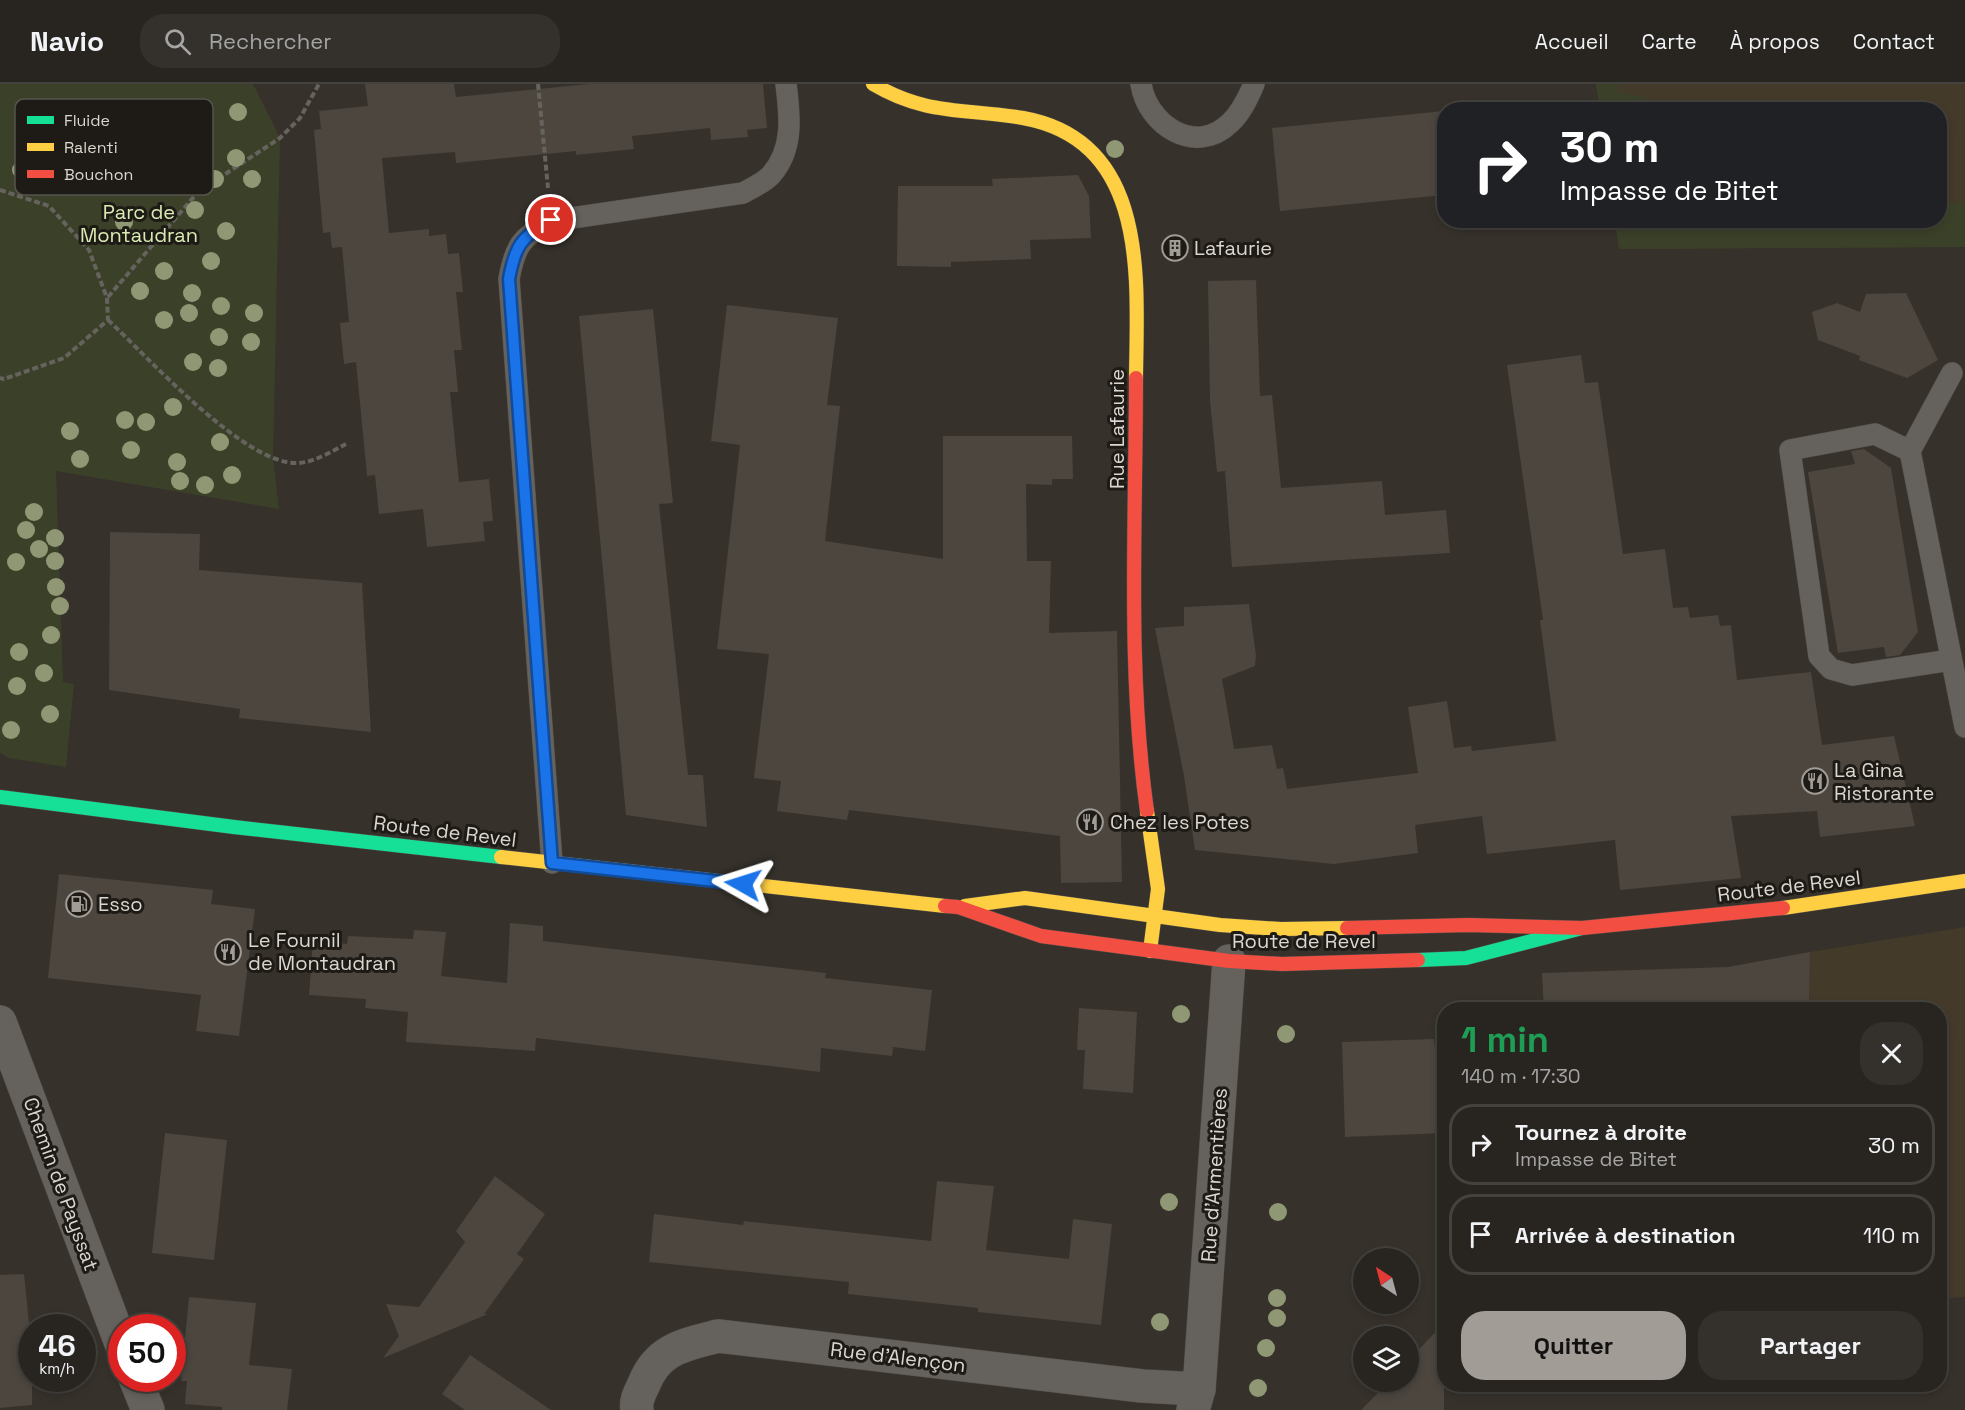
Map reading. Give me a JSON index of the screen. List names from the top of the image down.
{
  "streets": {
    "main road": ["Rue Lafaurie", "Route de Revel"],
    "street": ["Rue d'Armentières", "Chemin de Payssat", "Rue d'Alençon"]
  },
  "crossings": [
    ["Rue Lafaurie", "Route de Revel"],
    ["Route de Revel", "Rue d'Armentières"],
    ["Rue d'Armentières", "Rue d'Alençon"]
  ],
  "parks": ["Parc de Montaudran"],
  "places": {
    "building": ["Lafaurie"],
    "restaurant": ["La Gina Ristorante", "Chez les Potes", "Le Fournil de Montaudran"],
    "fuel station": ["Esso"]
  },
  "legend": ["Fluide", "Ralenti", "Bouchon"],
  "north": "top left",
  "page": {
    "header": "Navio",
    "search": "Rechercher",
    "nav": [
      "Accueil",
      "Carte",
      "À propos",
      "Contact"
    ],
    "turn": ["30 m", "Impasse de Bitet"],
    "heading": ["1 min", "140 m · 17:30"],
    "list": [
      {
        "name": "Tournez à droite",
        "note": "Impasse de Bitet",
        "value": "30 m"
      },
      {
        "name": "Arrivée à destination",
        "value": "110 m"
      }
    ],
    "buttons": ["Quitter", "Partager"],
    "speed": "46 km/h",
    "limit": "50"
  }
}
